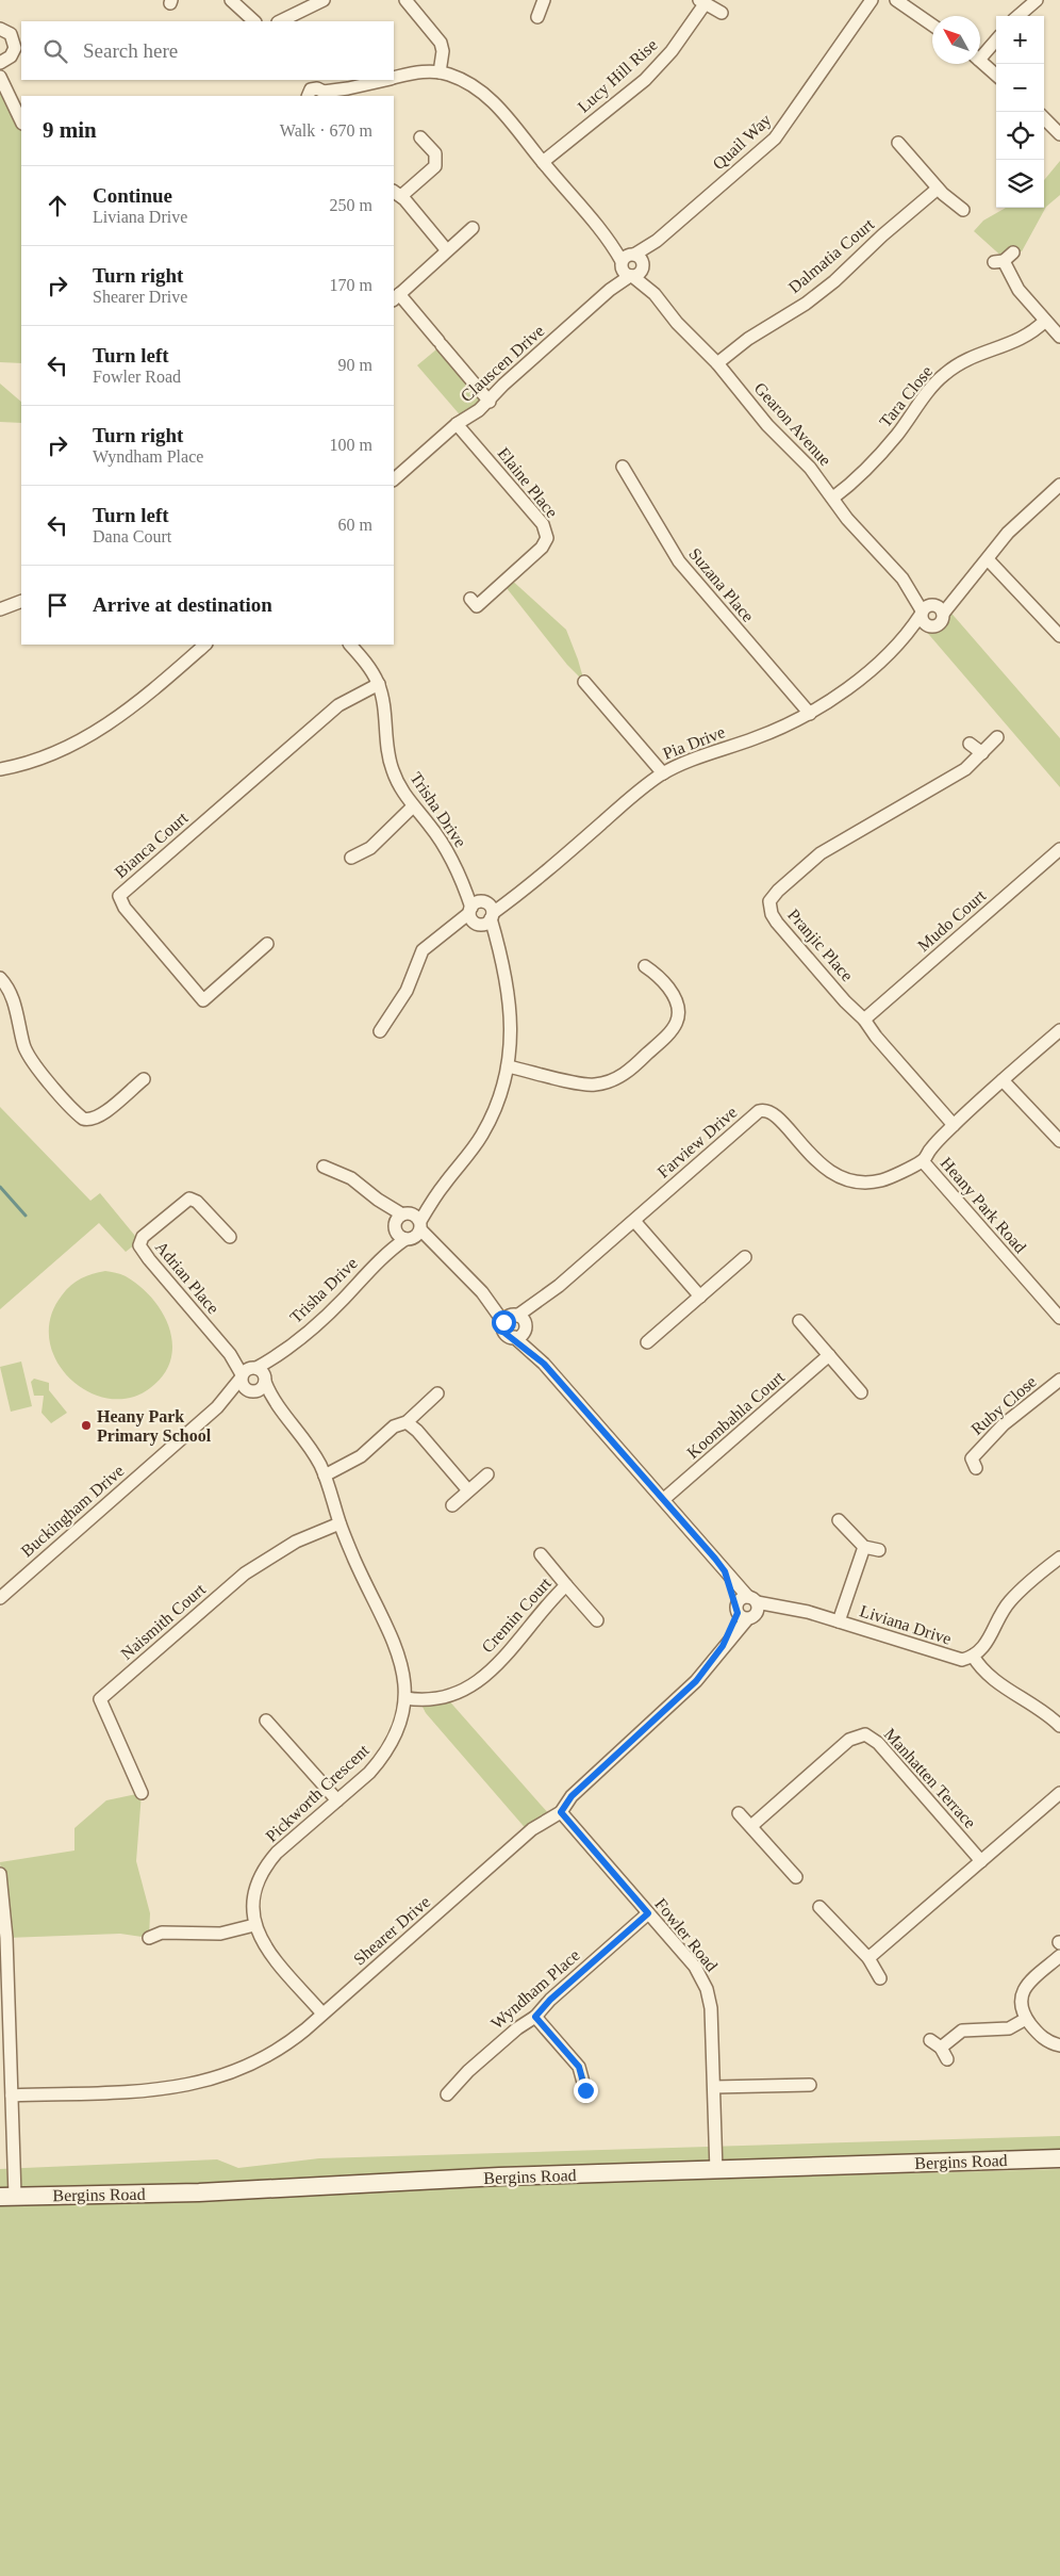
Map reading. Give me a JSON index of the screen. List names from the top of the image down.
{
  "streets": {
    "main road": ["Bergins Road"],
    "street": [
      "Lucy Hill Rise",
      "Quail Way",
      "Dalmatia Court",
      "Clauscen Drive",
      "Tara Close",
      "Gearon Avenue",
      "Elaine Place",
      "Suzana Place",
      "Pia Drive",
      "Trisha Drive",
      "Bianca Court",
      "Mudo Court",
      "Pranjic Place",
      "Farview Drive",
      "Heany Park Road",
      "Adrian Place",
      "Ruby Close",
      "Koombahla Court",
      "Buckingham Drive",
      "Cremin Court",
      "Naismith Court",
      "Liviana Drive",
      "Manhatten Terrace",
      "Pickworth Crescent",
      "Shearer Drive",
      "Fowler Road",
      "Wyndham Place"
    ]
  },
  "crossings": [
    ["Quail Way", "Clauscen Drive"],
    ["Quail Way", "Gearon Avenue"],
    ["Dalmatia Court", "Gearon Avenue"],
    ["Clauscen Drive", "Gearon Avenue"],
    ["Clauscen Drive", "Elaine Place"],
    ["Tara Close", "Gearon Avenue"],
    ["Gearon Avenue", "Pia Drive"],
    ["Suzana Place", "Pia Drive"],
    ["Pia Drive", "Trisha Drive"],
    ["Trisha Drive", "Bianca Court"],
    ["Trisha Drive", "Adrian Place"],
    ["Trisha Drive", "Buckingham Drive"],
    ["Trisha Drive", "Pickworth Crescent"],
    ["Mudo Court", "Pranjic Place"],
    ["Pranjic Place", "Heany Park Road"],
    ["Farview Drive", "Heany Park Road"],
    ["Adrian Place", "Buckingham Drive"],
    ["Adrian Place", "Pickworth Crescent"],
    ["Buckingham Drive", "Pickworth Crescent"],
    ["Cremin Court", "Pickworth Crescent"],
    ["Naismith Court", "Pickworth Crescent"],
    ["Liviana Drive", "Shearer Drive"],
    ["Pickworth Crescent", "Shearer Drive"],
    ["Shearer Drive", "Fowler Road"],
    ["Fowler Road", "Wyndham Place"],
    ["Fowler Road", "Bergins Road"]
  ],
  "places": ["Heany Park Primary School"],
  "north": "top left",
  "page": {
    "map_buttons": ["+", "−"],
    "search": "Search here",
    "heading": ["9 min", "Walk · 670 m"],
    "list": [
      ["Continue", "Liviana Drive", "250 m"],
      ["Turn right", "Shearer Drive", "170 m"],
      ["Turn left", "Fowler Road", "90 m"],
      ["Turn right", "Wyndham Place", "100 m"],
      ["Turn left", "Dana Court", "60 m"],
      "Arrive at destination"
    ]
  }
}
